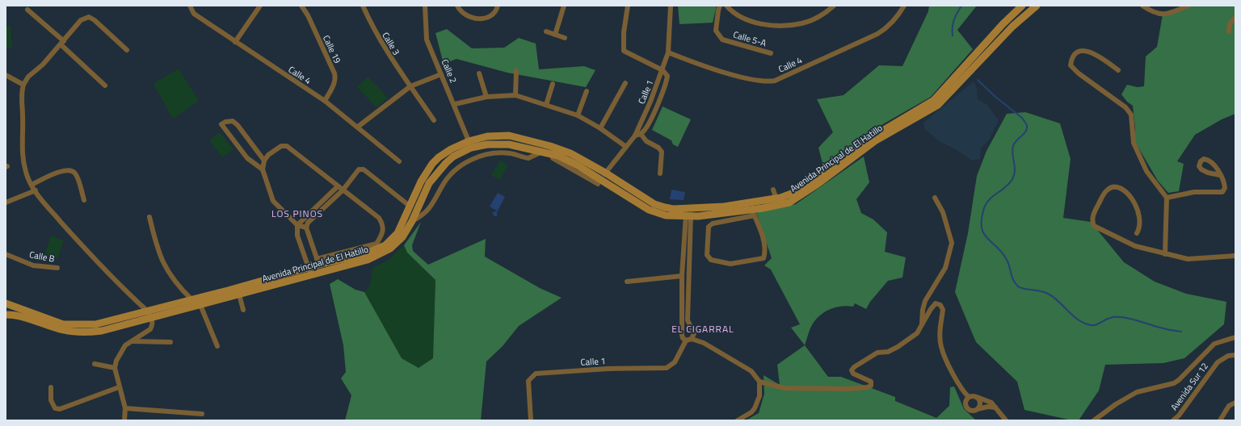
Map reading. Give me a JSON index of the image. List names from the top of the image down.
{
  "streets": {
    "main road": ["Avenida Principal de El Hatillo"],
    "street": [
      "Calle 5-A",
      "Calle 3",
      "Calle 19",
      "Calle 4",
      "Calle 2",
      "Calle 1",
      "Calle B",
      "Avenida Sur 12"
    ]
  },
  "crossings": [
    ["Calle 19", "Calle 4"],
    ["Calle 4", "Calle 1"],
    ["Calle 2", "Avenida Principal de El Hatillo"],
    ["Calle 1", "Avenida Principal de El Hatillo"]
  ],
  "districts": ["LOS PINOS", "EL CIGARRAL"]
}
